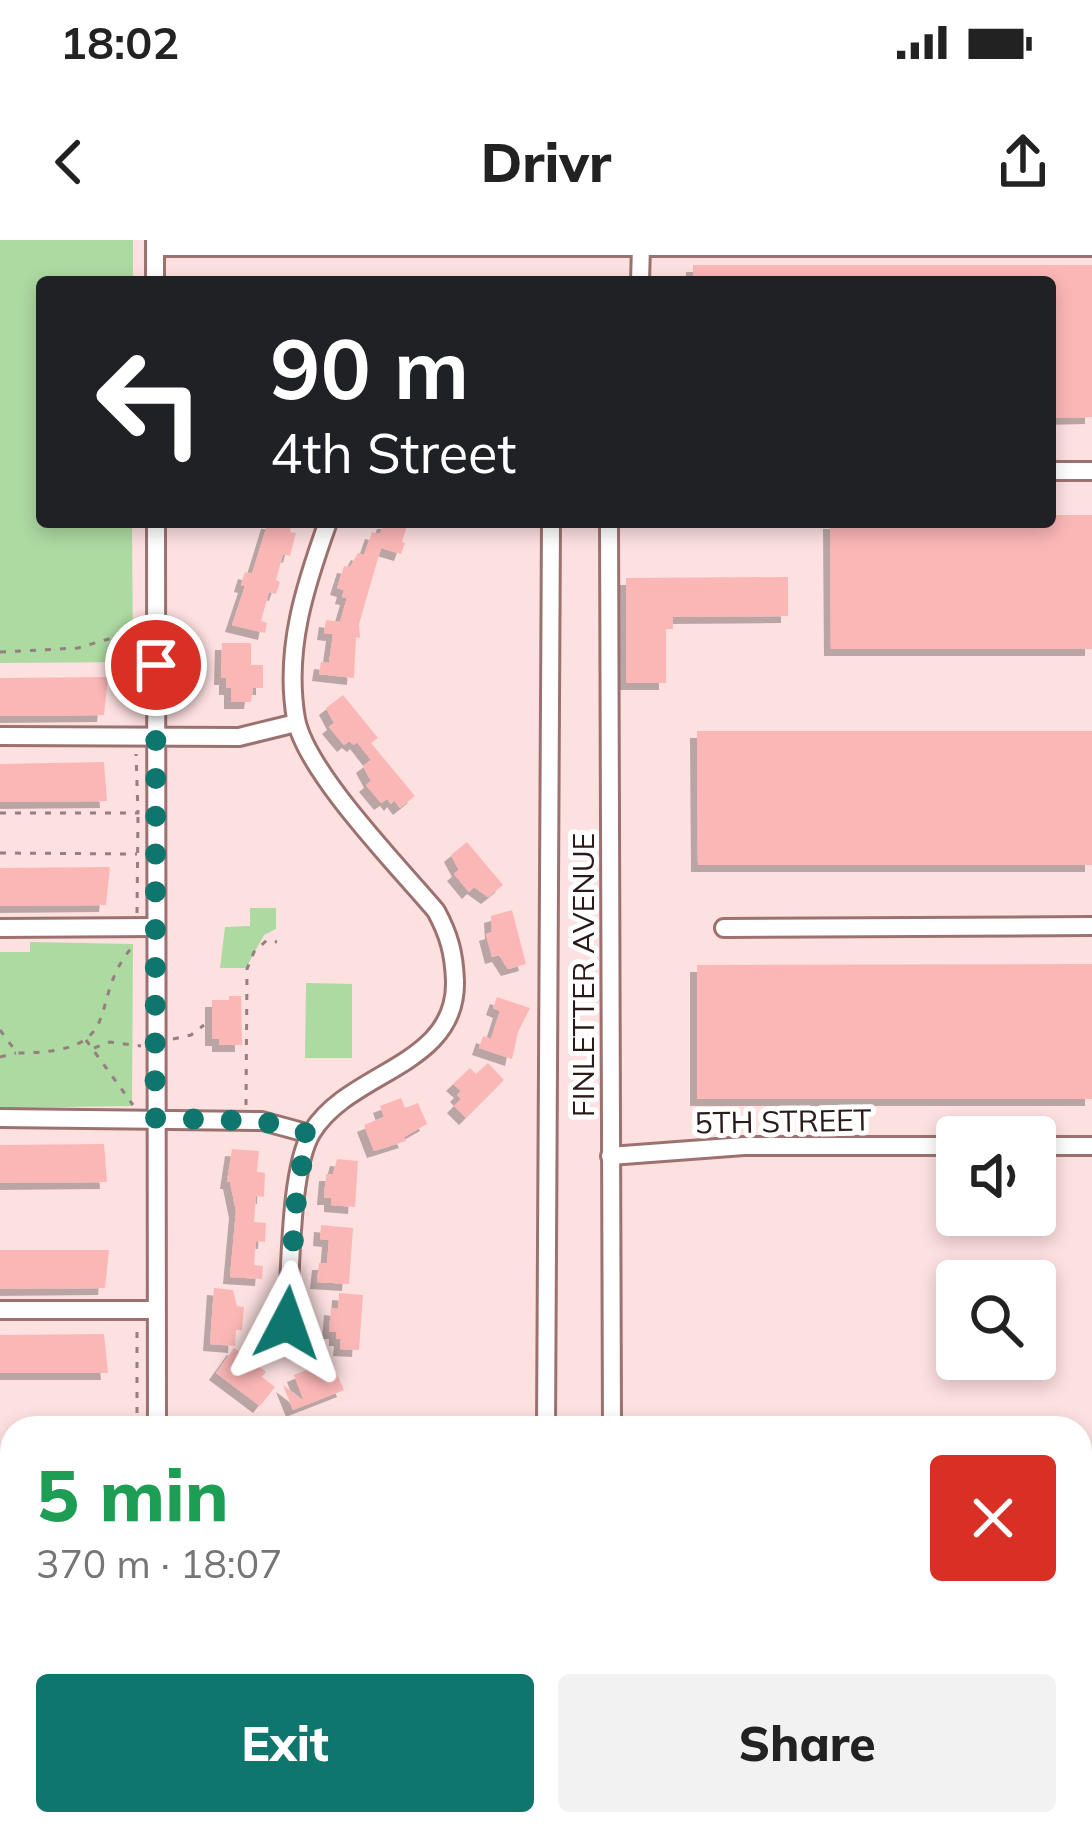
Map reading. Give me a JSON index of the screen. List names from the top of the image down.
{
  "streets": {
    "street": ["FINLETTER AVENUE", "5TH STREET"]
  },
  "crossings": [
    ["FINLETTER AVENUE", "5TH STREET"]
  ],
  "page": {
    "status": "18:02",
    "header": "Drivr",
    "turn": ["90 m", "4th Street"],
    "heading": ["5 min", "370 m · 18:07"],
    "buttons": ["Exit", "Share"]
  }
}
